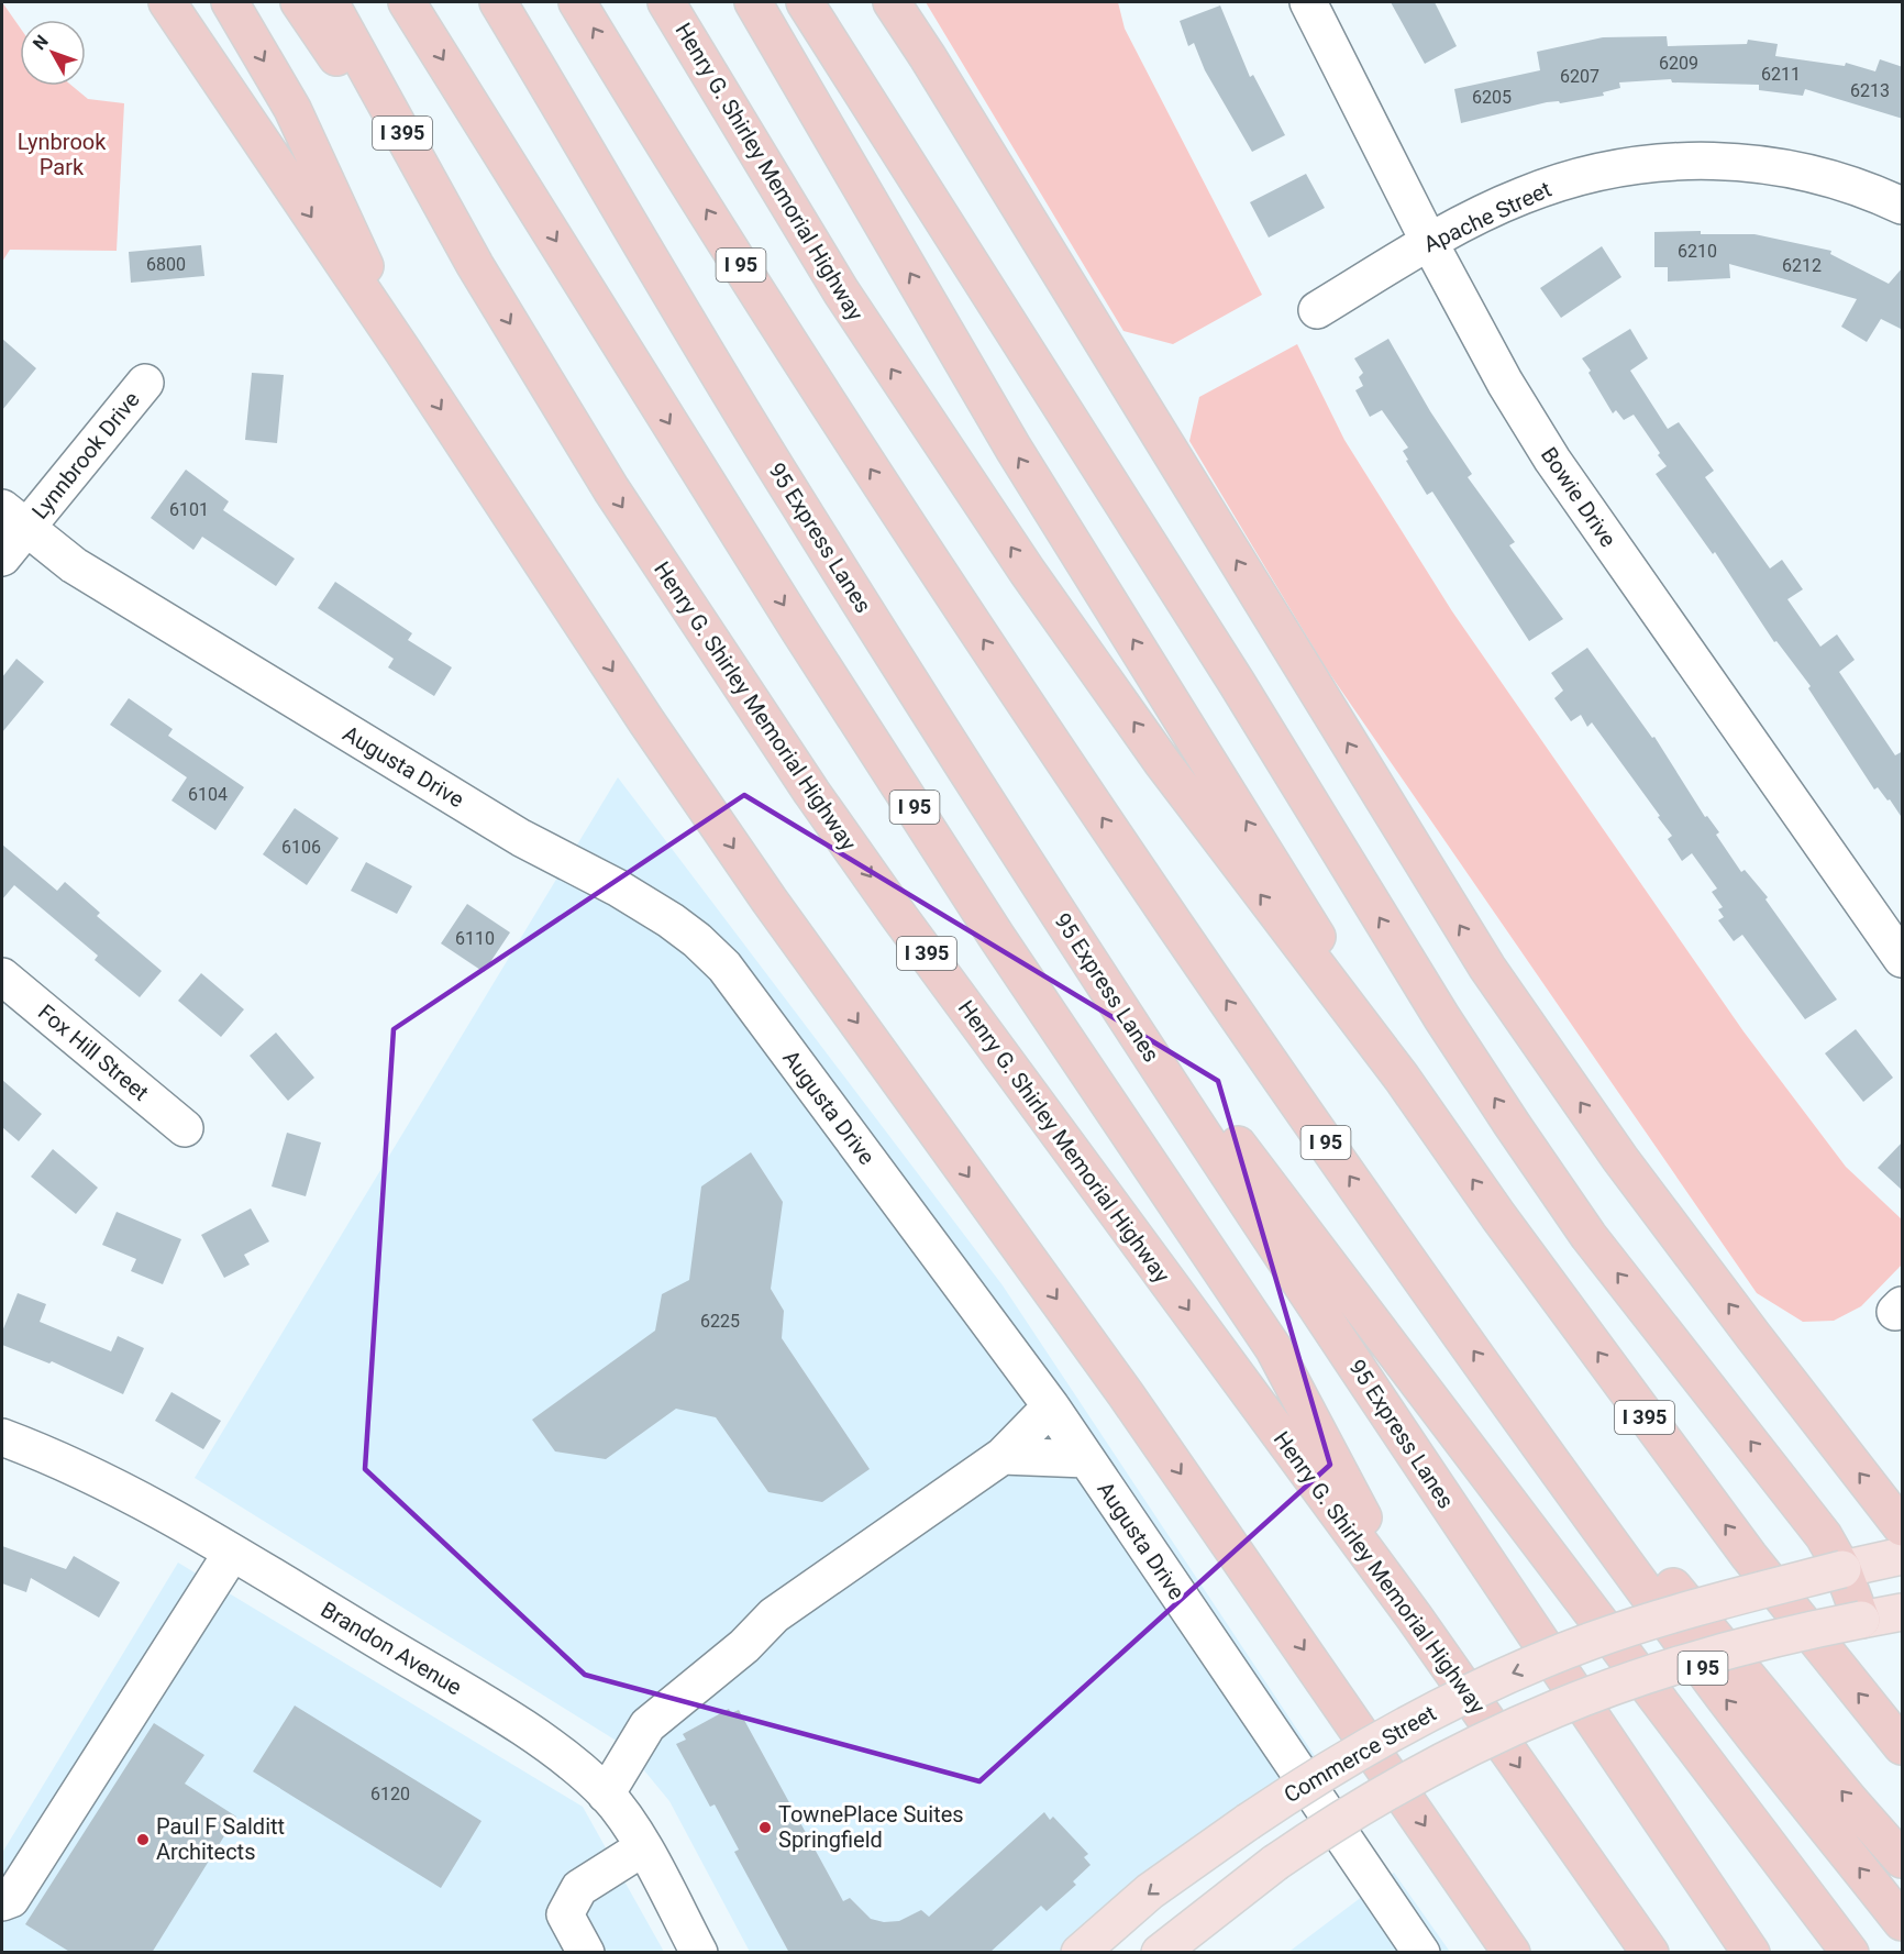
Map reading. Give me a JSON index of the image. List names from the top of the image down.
{
  "streets": {
    "highway": [
      "I 395",
      "Henry G. Shirley Memorial Highway",
      "I 95",
      "95 Express Lanes"
    ],
    "main road": ["Commerce Street"],
    "street": [
      "Apache Street",
      "Lynnbrook Drive",
      "Bowie Drive",
      "Augusta Drive",
      "Fox Hill Street",
      "Brandon Avenue"
    ]
  },
  "crossings": [
    ["Henry G. Shirley Memorial Highway", "I 95"],
    ["Apache Street", "Bowie Drive"],
    ["Lynnbrook Drive", "Augusta Drive"]
  ],
  "parks": ["Lynbrook Park"],
  "places": ["TownePlace Suites Springfield", "Paul F Salditt Architects"],
  "house_numbers": [
    "6209",
    "6211",
    "6207",
    "6213",
    "6205",
    "6210",
    "6800",
    "6212",
    "6101",
    "6104",
    "6106",
    "6110",
    "6225",
    "6120"
  ],
  "north": "top left"
}
